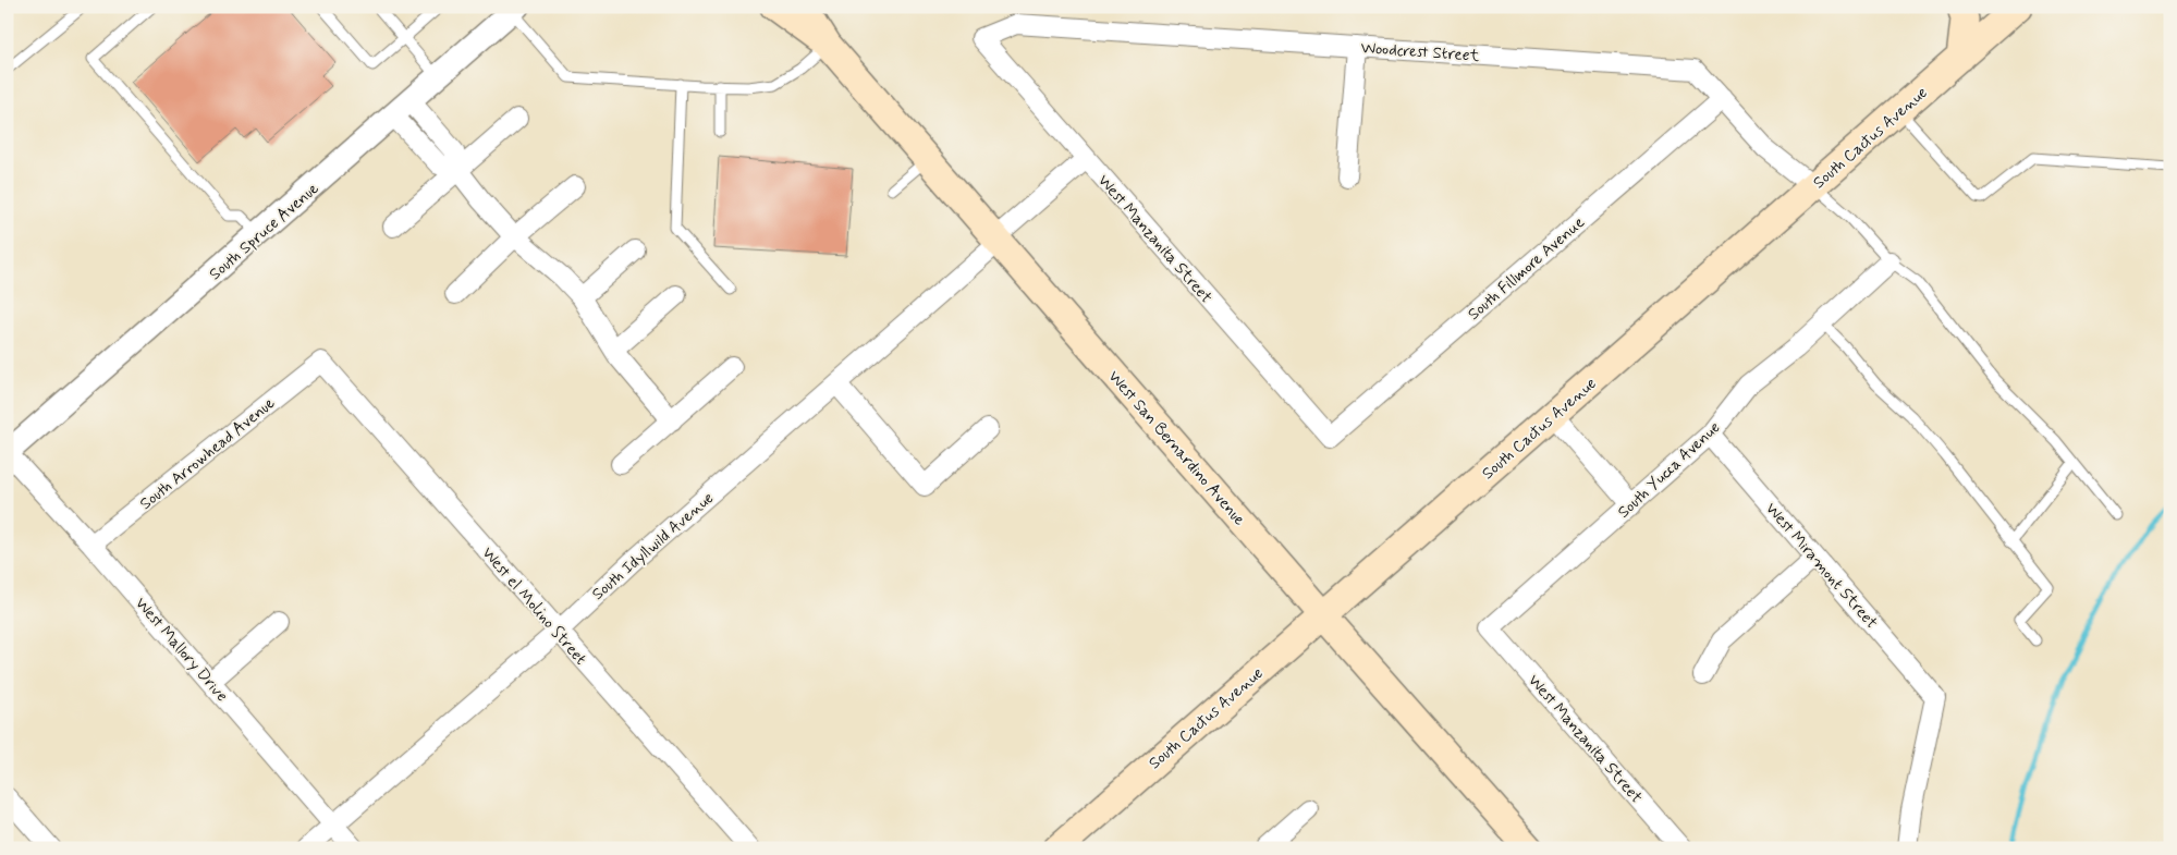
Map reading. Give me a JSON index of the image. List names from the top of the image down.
{
  "streets": {
    "main road": ["South Cactus Avenue", "West San Bernardino Avenue"],
    "street": [
      "Woodcrest Street",
      "South Spruce Avenue",
      "West Manzanita Street",
      "South Fillmore Avenue",
      "South Arrowhead Avenue",
      "South Yucca Avenue",
      "South Idyllwild Avenue",
      "West Miramont Street",
      "West el Molino Street",
      "West Mallory Drive"
    ]
  },
  "crossings": [
    ["Woodcrest Street", "South Cactus Avenue"],
    ["Woodcrest Street", "West Manzanita Street"],
    ["Woodcrest Street", "South Fillmore Avenue"],
    ["South Cactus Avenue", "West San Bernardino Avenue"],
    ["South Spruce Avenue", "West Mallory Drive"],
    ["West Manzanita Street", "South Fillmore Avenue"],
    ["West Manzanita Street", "South Yucca Avenue"],
    ["West Manzanita Street", "South Idyllwild Avenue"],
    ["West San Bernardino Avenue", "South Idyllwild Avenue"],
    ["South Arrowhead Avenue", "West el Molino Street"],
    ["South Arrowhead Avenue", "West Mallory Drive"],
    ["South Yucca Avenue", "West Miramont Street"],
    ["South Idyllwild Avenue", "West el Molino Street"],
    ["South Idyllwild Avenue", "West Mallory Drive"]
  ]
}
